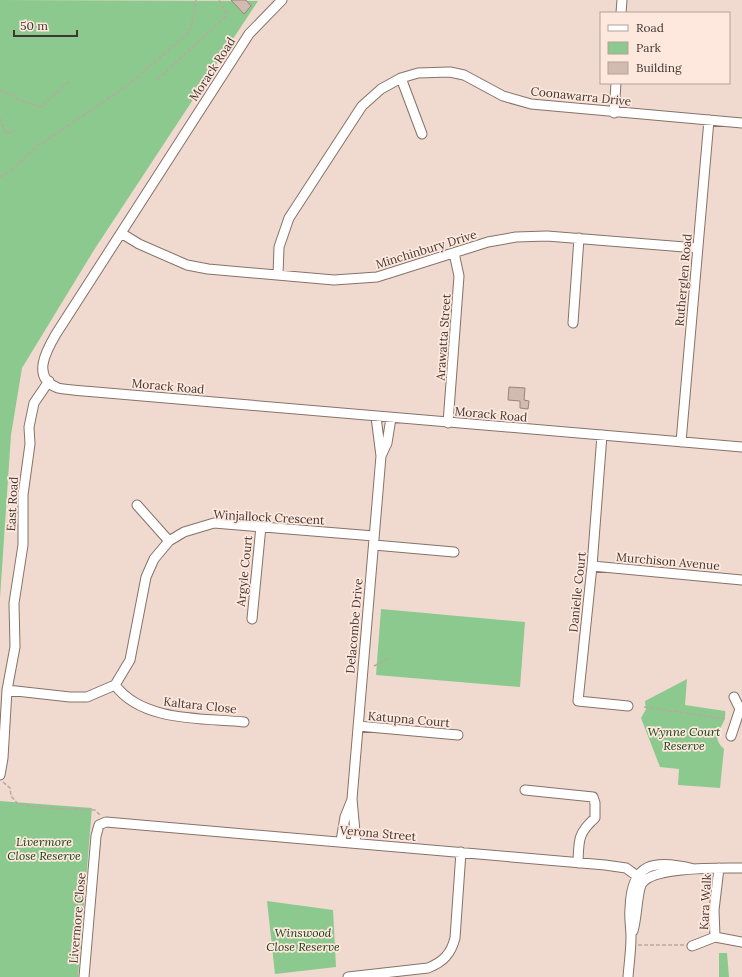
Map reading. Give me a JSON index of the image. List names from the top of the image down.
{
  "streets": {
    "street": [
      "Morack Road",
      "Coonawarra Drive",
      "Minchinbury Drive",
      "Rutherglen Road",
      "Arawatta Street",
      "East Road",
      "Winjallock Crescent",
      "Murchison Avenue",
      "Argyle Court",
      "Danielle Court",
      "Delacombe Drive",
      "Kaltara Close",
      "Katupna Court",
      "Verona Street",
      "Kara Walk",
      "Livermore Close"
    ]
  },
  "crossings": [
    ["Morack Road", "Minchinbury Drive"],
    ["Morack Road", "Rutherglen Road"],
    ["Morack Road", "Arawatta Street"],
    ["Morack Road", "East Road"],
    ["Morack Road", "Danielle Court"],
    ["Morack Road", "Delacombe Drive"],
    ["Coonawarra Drive", "Minchinbury Drive"],
    ["Coonawarra Drive", "Rutherglen Road"],
    ["Minchinbury Drive", "Rutherglen Road"],
    ["Minchinbury Drive", "Arawatta Street"],
    ["Winjallock Crescent", "Argyle Court"],
    ["Winjallock Crescent", "Delacombe Drive"],
    ["Winjallock Crescent", "Kaltara Close"],
    ["Murchison Avenue", "Danielle Court"],
    ["Delacombe Drive", "Katupna Court"],
    ["Delacombe Drive", "Verona Street"],
    ["Verona Street", "Livermore Close"]
  ],
  "parks": ["Wynne Court Reserve", "Livermore Close Reserve", "Winswood Close Reserve"],
  "legend": ["Road", "Park", "Building"],
  "scale_bar": "50 m"
}
